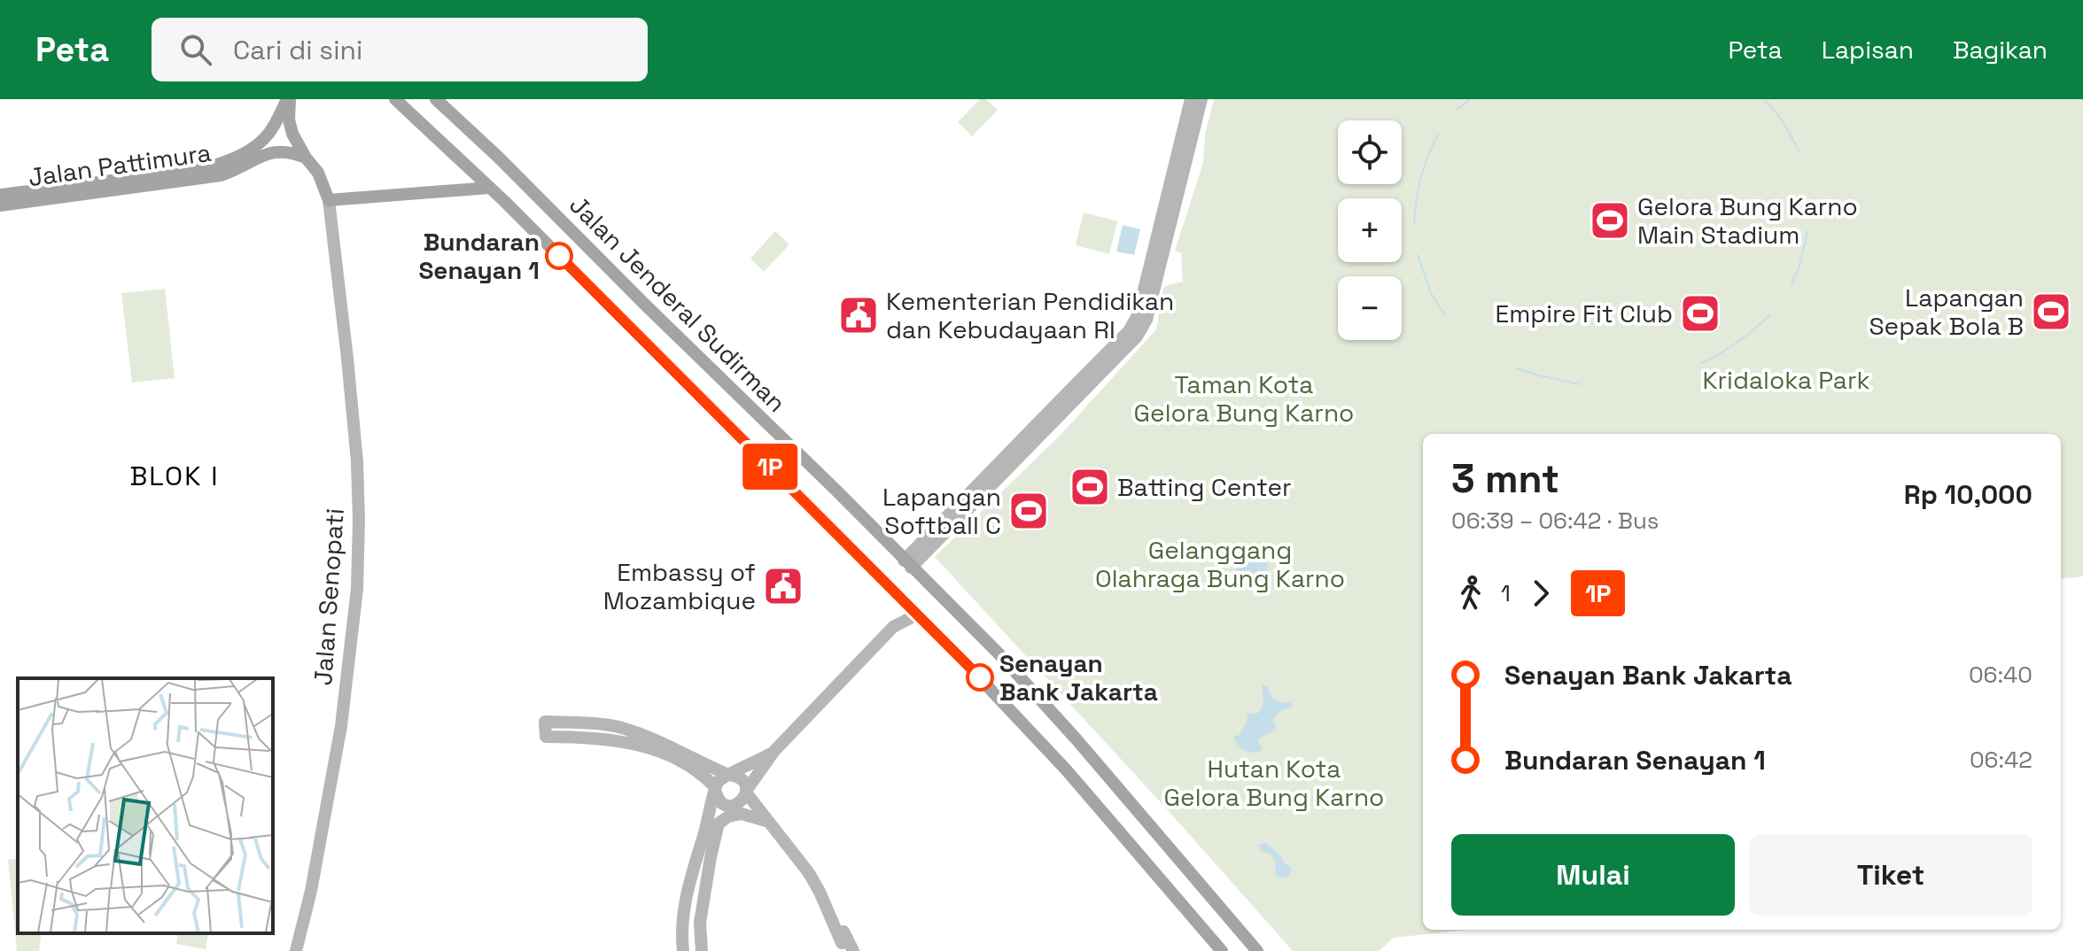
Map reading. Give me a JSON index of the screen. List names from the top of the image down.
{
  "streets": {
    "main road": ["Jalan Pattimura", "Jalan Jenderal Sudirman", "Jalan Senopati"]
  },
  "districts": ["BLOK I"],
  "parks": [
    "Kridaloka Park",
    "Taman Kota Gelora Bung Karno",
    "Gelanggang Olahraga Bung Karno",
    "Hutan Kota Gelora Bung Karno"
  ],
  "places": {
    "sports": [
      "Gelora Bung Karno Main Stadium",
      "Lapangan Sepak Bola B",
      "Empire Fit Club",
      "Batting Center",
      "Lapangan Softball C"
    ],
    "other": ["Bundaran Senayan 1", "Senayan Bank Jakarta"],
    "public building": ["Kementerian Pendidikan dan Kebudayaan RI", "Embassy of Mozambique"]
  },
  "lines": ["bus line 1P"],
  "page": {
    "header": "Peta",
    "search": "Cari di sini",
    "nav": ["Peta", "Lapisan", "Bagikan"],
    "on_map": "1P",
    "map_buttons": ["+", "−"],
    "heading": ["3 mnt", "06:39 – 06:42 · Bus", "Rp 10,000"],
    "legs": ["1", "1P"],
    "list": [
      {
        "name": "Senayan Bank Jakarta",
        "value": "06:40"
      },
      {
        "name": "Bundaran Senayan 1",
        "value": "06:42"
      }
    ],
    "buttons": ["Mulai", "Tiket"]
  }
}
